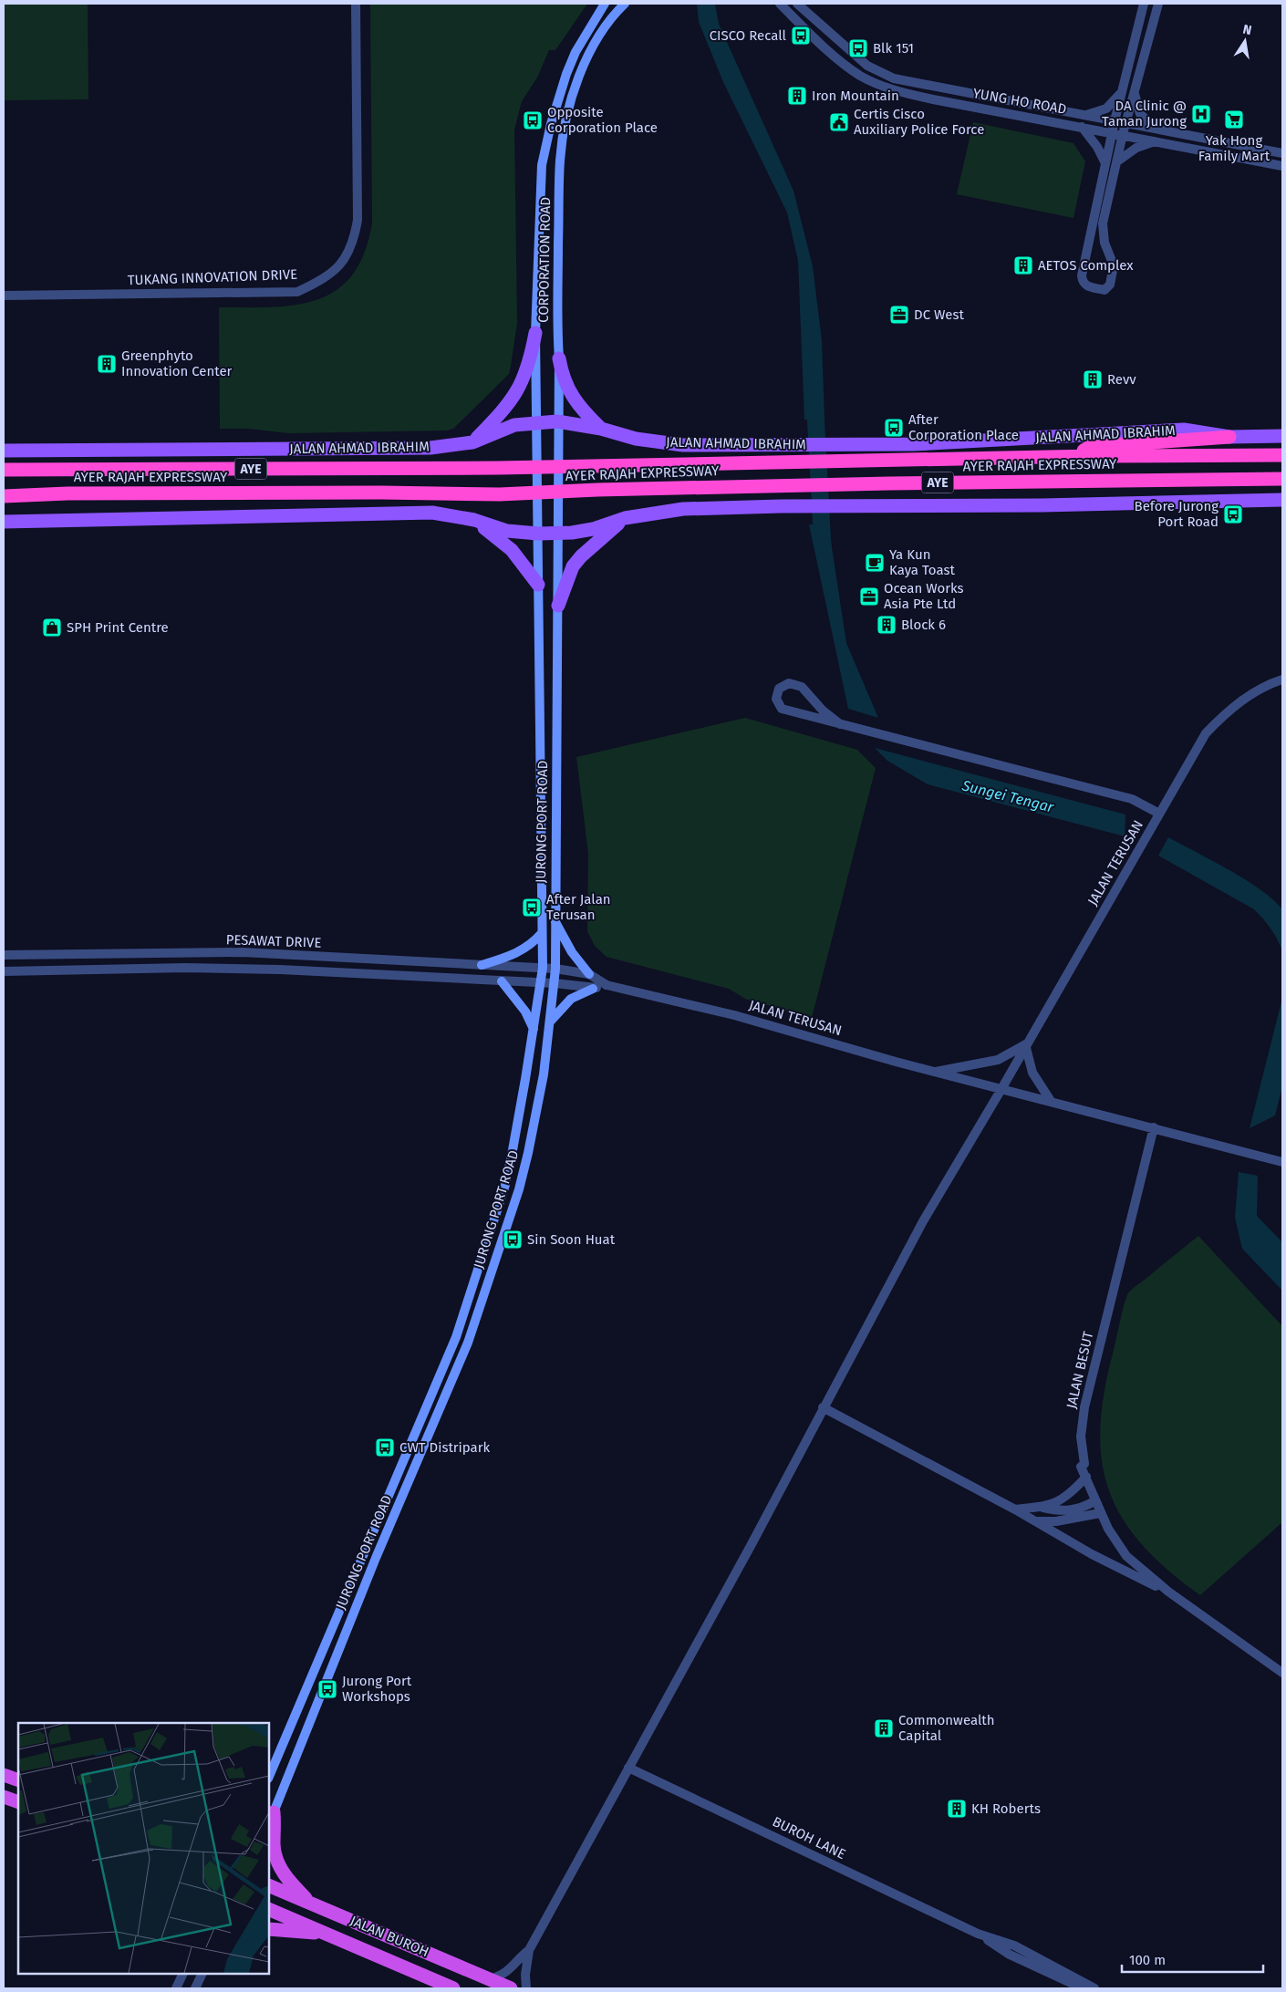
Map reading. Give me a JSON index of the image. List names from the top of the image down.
{
  "streets": {
    "highway": ["AYER RAJAH EXPRESSWAY", "AYE", "JALAN BUROH"],
    "main road": ["CORPORATION ROAD", "JALAN AHMAD IBRAHIM", "JURONG PORT ROAD"],
    "street": [
      "YUNG HO ROAD",
      "TUKANG INNOVATION DRIVE",
      "JALAN TERUSAN",
      "PESAWAT DRIVE",
      "JALAN BESUT",
      "BUROH LANE"
    ]
  },
  "crossings": [
    ["CORPORATION ROAD", "JALAN AHMAD IBRAHIM"],
    ["CORPORATION ROAD", "JURONG PORT ROAD"],
    ["JURONG PORT ROAD", "PESAWAT DRIVE"],
    ["JALAN TERUSAN", "JALAN BESUT"]
  ],
  "water": ["Sungei Tengar"],
  "places": {
    "bus stop": [
      "CISCO Recall",
      "Blk 151",
      "Opposite Corporation Place",
      "After Corporation Place",
      "Before Jurong Port Road",
      "After Jalan Terusan",
      "Sin Soon Huat",
      "CWT Distripark",
      "Jurong Port Workshops"
    ],
    "building": [
      "Iron Mountain",
      "AETOS Complex",
      "Greenphyto Innovation Center",
      "Revv",
      "Block 6",
      "Commonwealth Capital",
      "KH Roberts"
    ],
    "hospital": ["DA Clinic @ Taman Jurong"],
    "supermarket": ["Yak Hong Family Mart"],
    "public building": ["Certis Cisco Auxiliary Police Force"],
    "office": ["DC West", "Ocean Works Asia Pte Ltd"],
    "cafe": ["Ya Kun Kaya Toast"],
    "shop": ["SPH Print Centre"]
  },
  "scale_bar": "100 m",
  "north": "top"
}
